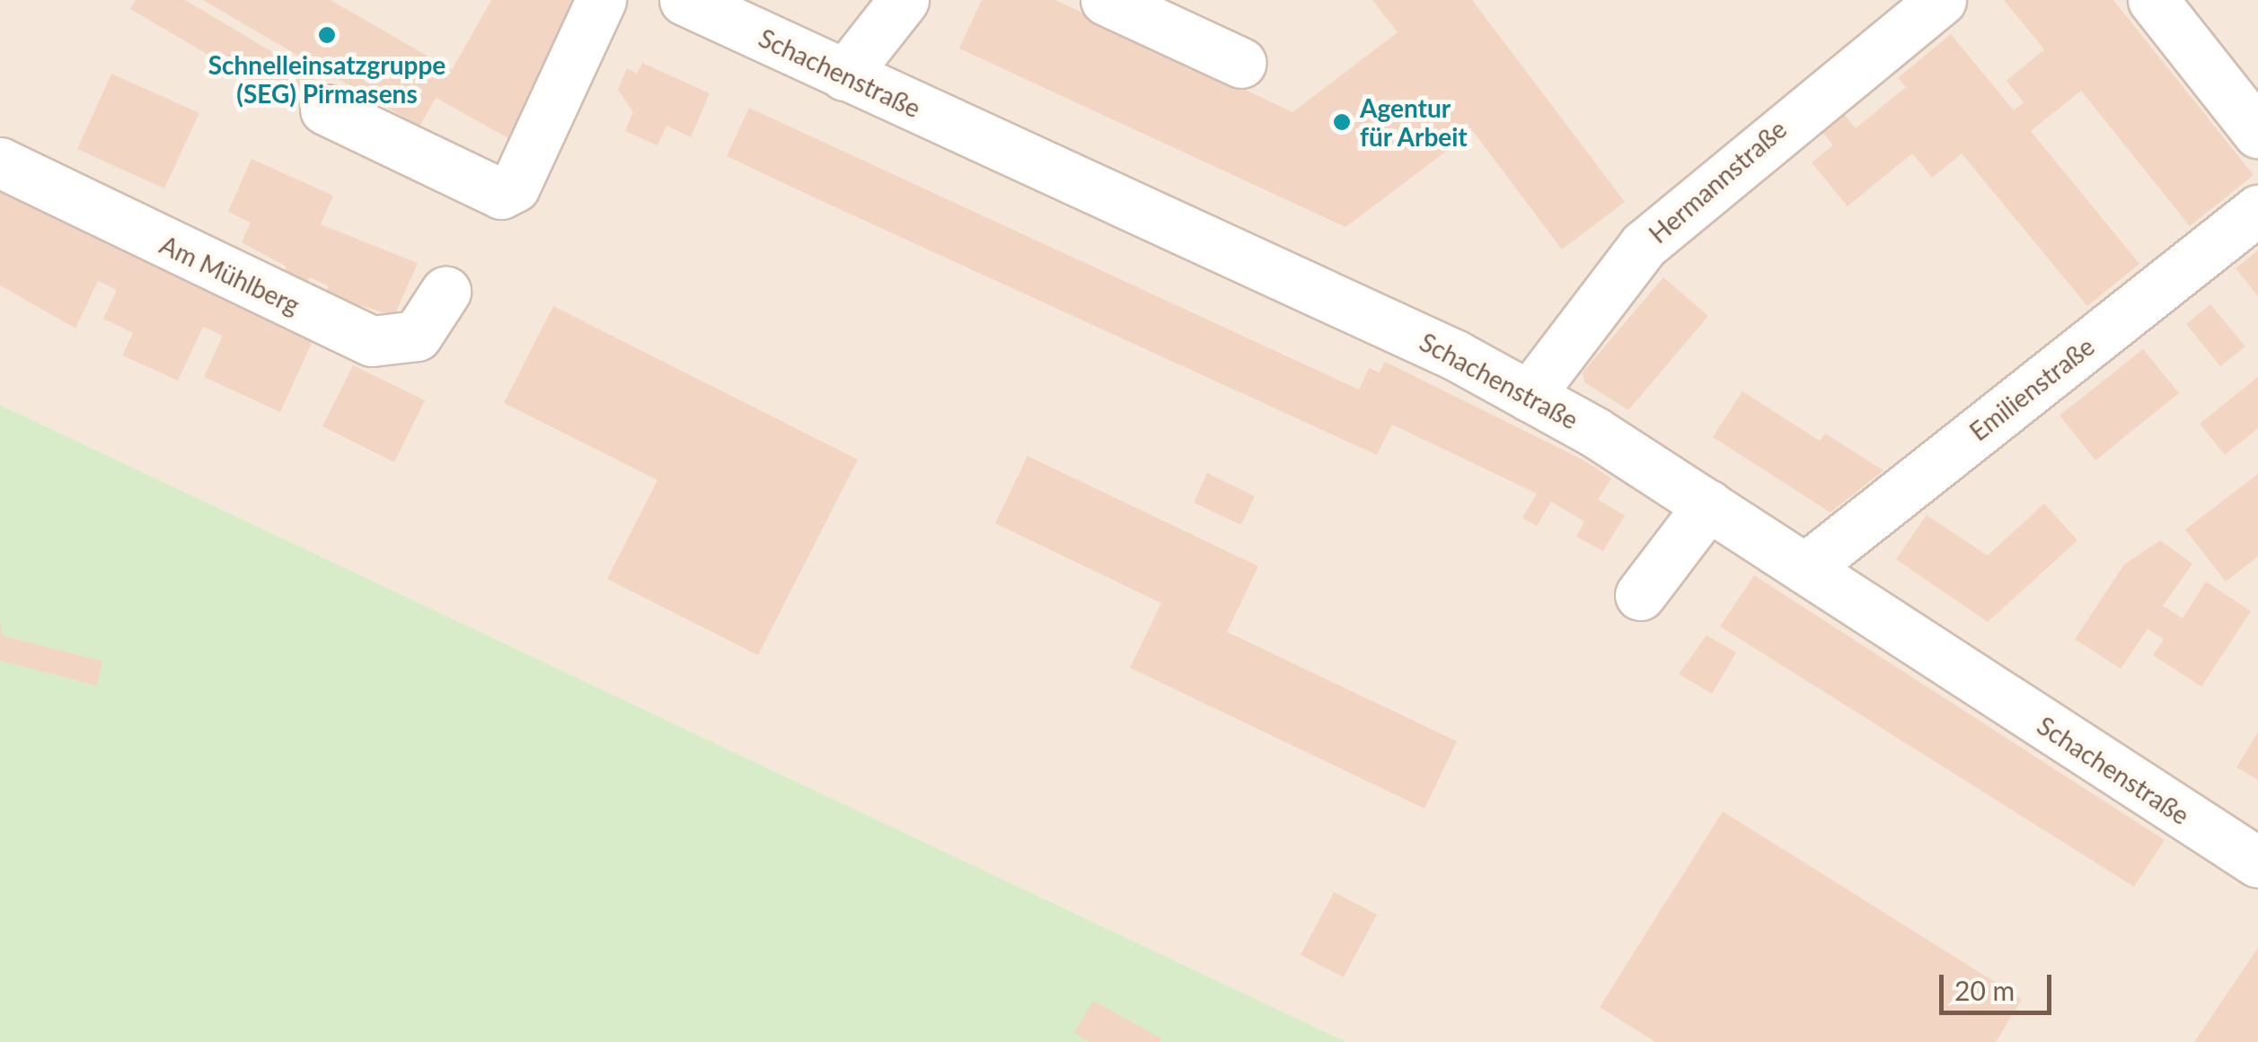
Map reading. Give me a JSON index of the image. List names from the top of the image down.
{
  "streets": {
    "street": [
      "Schachenstraße",
      "Hermannstraße",
      "Am Mühlberg",
      "Emilienstraße"
    ]
  },
  "crossings": [
    ["Schachenstraße", "Hermannstraße"],
    ["Schachenstraße", "Emilienstraße"]
  ],
  "places": ["Schnelleinsatzgruppe (SEG) Pirmasens", "Agentur für Arbeit"],
  "scale_bar": "20 m"
}
